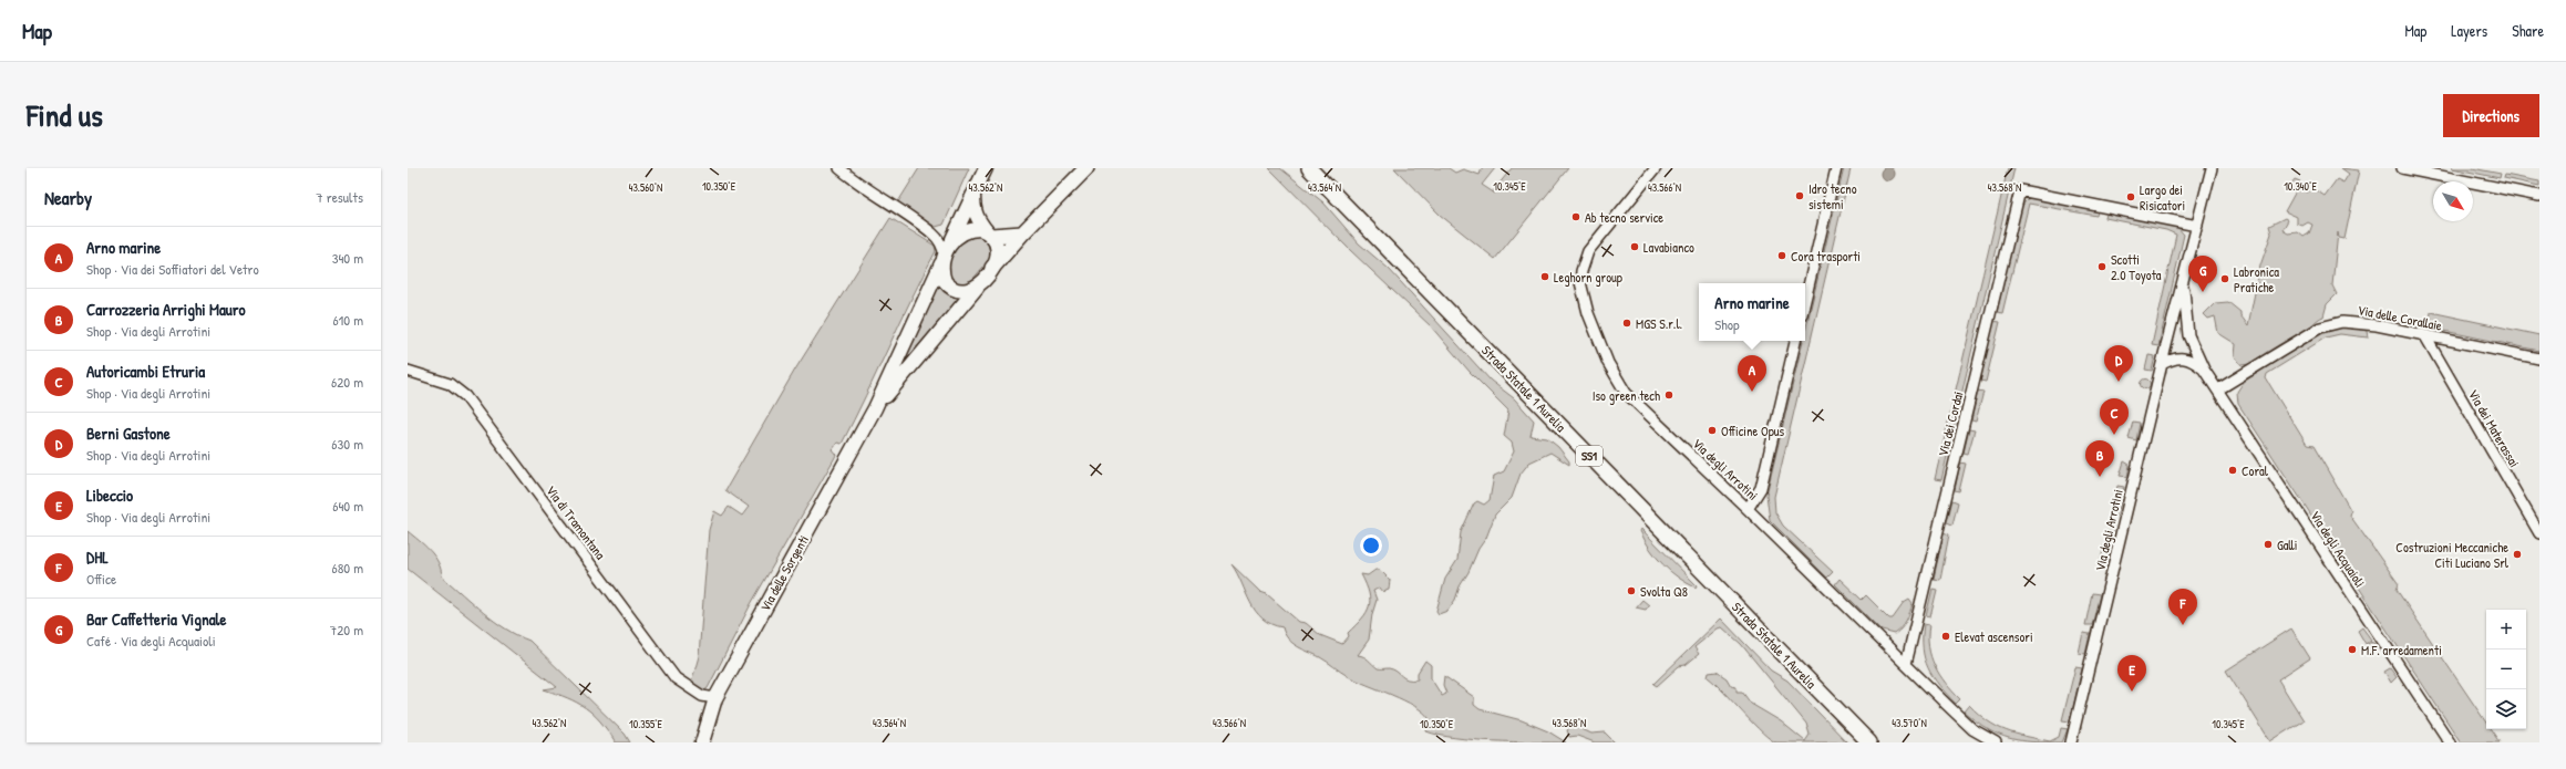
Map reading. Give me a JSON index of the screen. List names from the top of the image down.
{
  "streets": {
    "highway": ["Strada Statale 1 Aurelia", "SS1"],
    "main road": ["Via delle Sorgenti"],
    "street": [
      "Via delle Corallaie",
      "Via dei Cordai",
      "Via dei Materassai",
      "Via degli Arrotini",
      "Via di Tramontana",
      "Via degli Acquaioli"
    ]
  },
  "crossings": [
    ["Via delle Corallaie", "Via dei Materassai"],
    ["Via delle Corallaie", "Via degli Acquaioli"],
    ["Via dei Cordai", "Via degli Arrotini"],
    ["Via degli Arrotini", "Via degli Acquaioli"],
    ["Via di Tramontana", "Via delle Sorgenti"]
  ],
  "places": [
    "Idro tecno sistemi",
    "Largo dei Risicatori",
    "Ab tecno service",
    "Lavabianco",
    "Cora trasporti",
    "Scotti 2.0 Toyota",
    "Leghorn group",
    "Labronica Pratiche",
    "MGS S.r.l.",
    "Iso green tech",
    "Officine Opus",
    "Coral",
    "Galli",
    "Costruzioni Meccaniche Citi Luciano Srl",
    "Svolta Q8",
    "Elevat ascensori",
    "M.F. arredamenti"
  ],
  "north": "bottom right",
  "page": {
    "header": "Map",
    "nav": ["Map", "Layers", "Share"],
    "title": "Find us",
    "buttons": "Directions",
    "heading": ["Nearby", "7 results"],
    "list": [
      {
        "mark": "A",
        "name": "Arno marine",
        "note": "Shop · Via dei Soffiatori del Vetro",
        "value": "340 m"
      },
      {
        "mark": "B",
        "name": "Carrozzeria Arrighi Mauro",
        "note": "Shop · Via degli Arrotini",
        "value": "610 m"
      },
      {
        "mark": "C",
        "name": "Autoricambi Etruria",
        "note": "Shop · Via degli Arrotini",
        "value": "620 m"
      },
      {
        "mark": "D",
        "name": "Berni Gastone",
        "note": "Shop · Via degli Arrotini",
        "value": "630 m"
      },
      {
        "mark": "E",
        "name": "Libeccio",
        "note": "Shop · Via degli Arrotini",
        "value": "640 m"
      },
      {
        "mark": "F",
        "name": "DHL",
        "note": "Office",
        "value": "680 m"
      },
      {
        "mark": "G",
        "name": "Bar Caffetteria Vignale",
        "note": "Café · Via degli Acquaioli",
        "value": "720 m"
      }
    ],
    "pins": [
      "G",
      "D",
      "A",
      "C",
      "B",
      "F",
      "E"
    ],
    "popup": ["Arno marine", "Shop"],
    "map_buttons": ["+", "−"]
  },
  "coordinates": [
    "10.340°E",
    "10.350°E",
    "10.345°E",
    "43.560°N",
    "43.568°N",
    "43.562°N",
    "43.564°N",
    "43.566°N",
    "43.570°N",
    "10.355°E"
  ]
}
